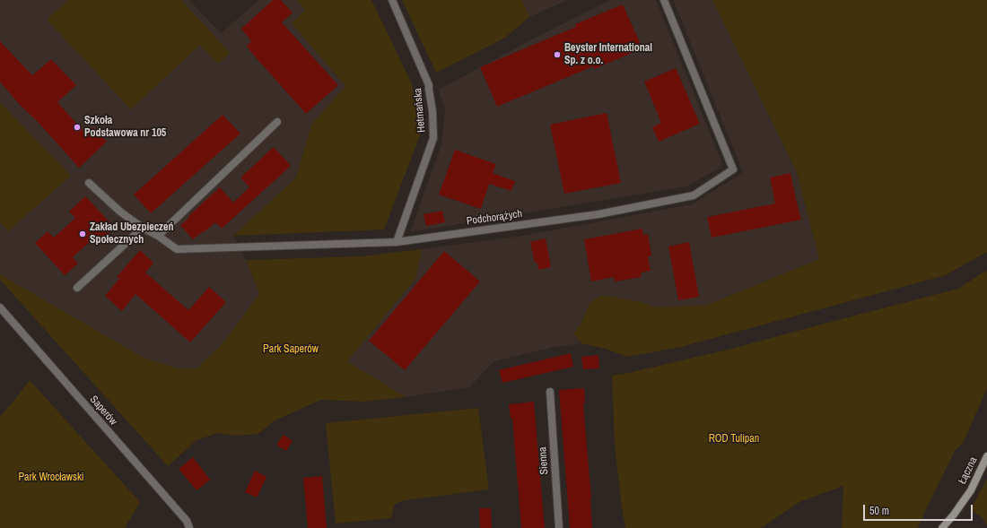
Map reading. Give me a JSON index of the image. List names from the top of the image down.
{
  "streets": {
    "main road": ["Łączna"],
    "street": [
      "Hetmańska",
      "Podchorążych",
      "Saperów",
      "Sienna"
    ]
  },
  "crossings": [
    ["Hetmańska", "Podchorążych"]
  ],
  "parks": ["Park Saperów", "ROD Tulipan", "Park Wrocławski"],
  "places": ["Beyster International Sp. z o.o.", "Szkoła Podstawowa nr 105", "Zakład Ubezpieczeń Społecznych"],
  "scale_bar": "50 m"
}
